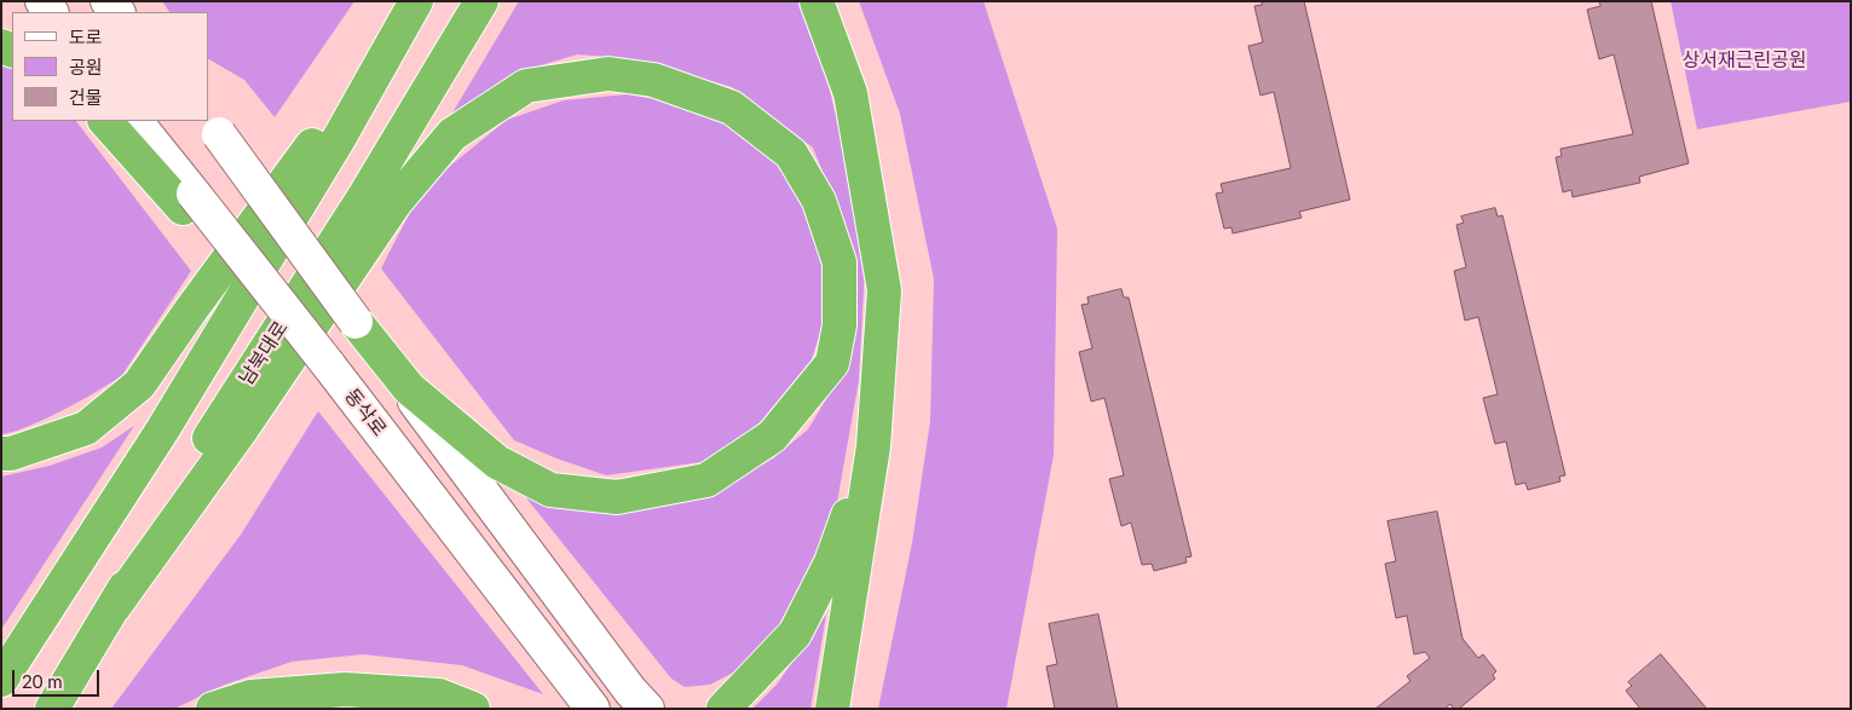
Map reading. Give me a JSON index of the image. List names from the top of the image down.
{
  "streets": {
    "highway": ["남북대로"],
    "main road": ["동삭로"]
  },
  "parks": ["상서재근린공원"],
  "legend": ["도로", "공원", "건물"],
  "scale_bar": "20 m"
}
